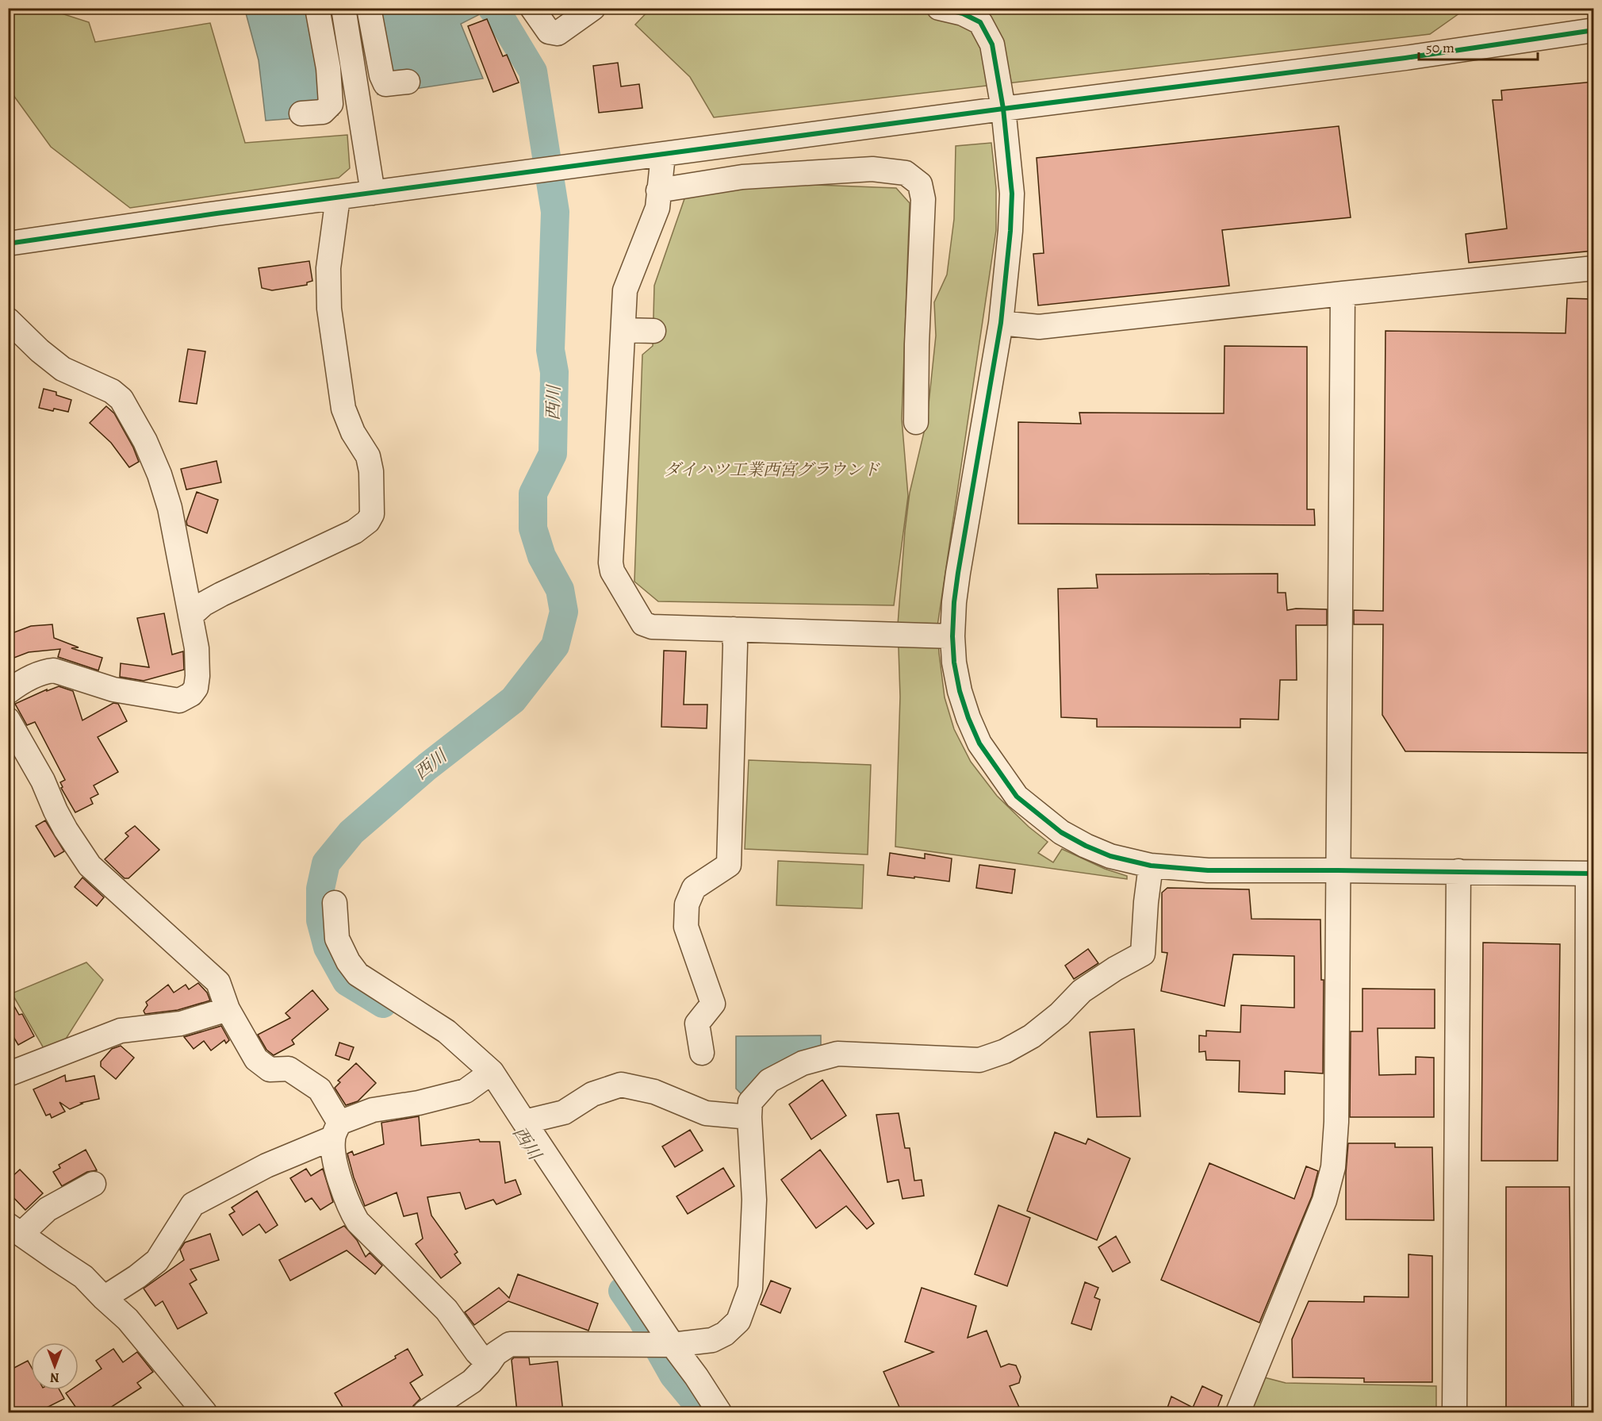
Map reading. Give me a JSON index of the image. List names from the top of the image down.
{
  "water": ["西川"],
  "parks": ["ダイハツ工業西宮グラウンド"],
  "scale_bar": "50 m",
  "north": "bottom"
}
